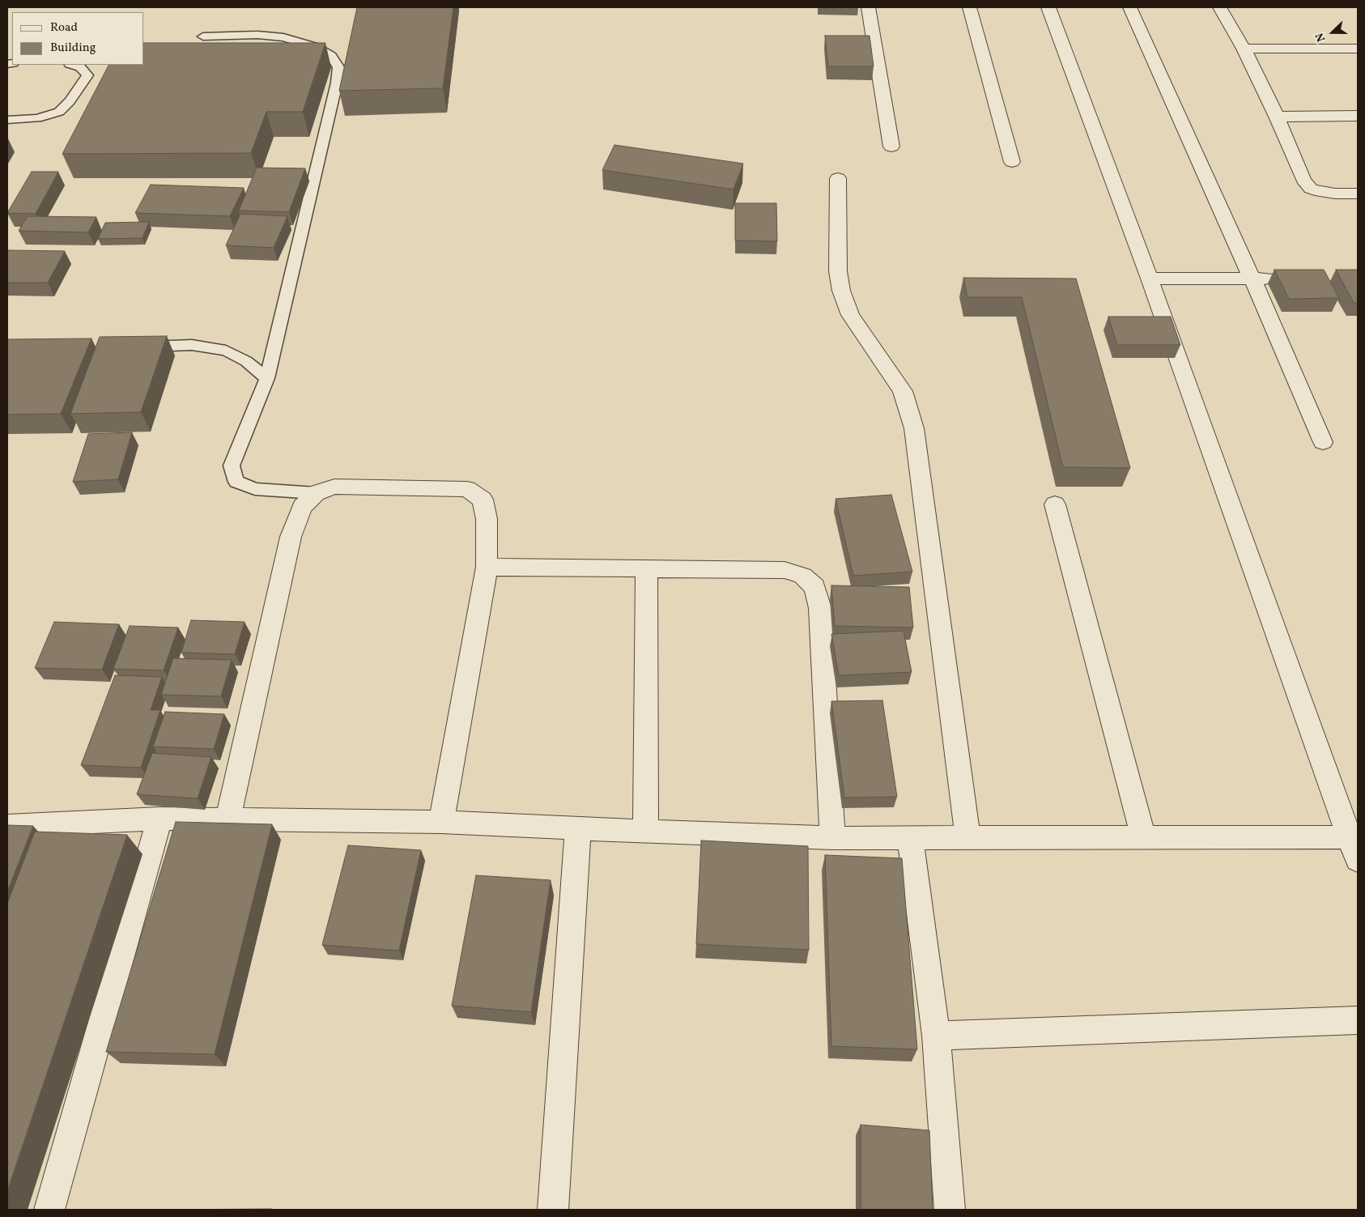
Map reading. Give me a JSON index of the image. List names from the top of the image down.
{
  "legend": ["Road", "Building"],
  "north": "left"
}
